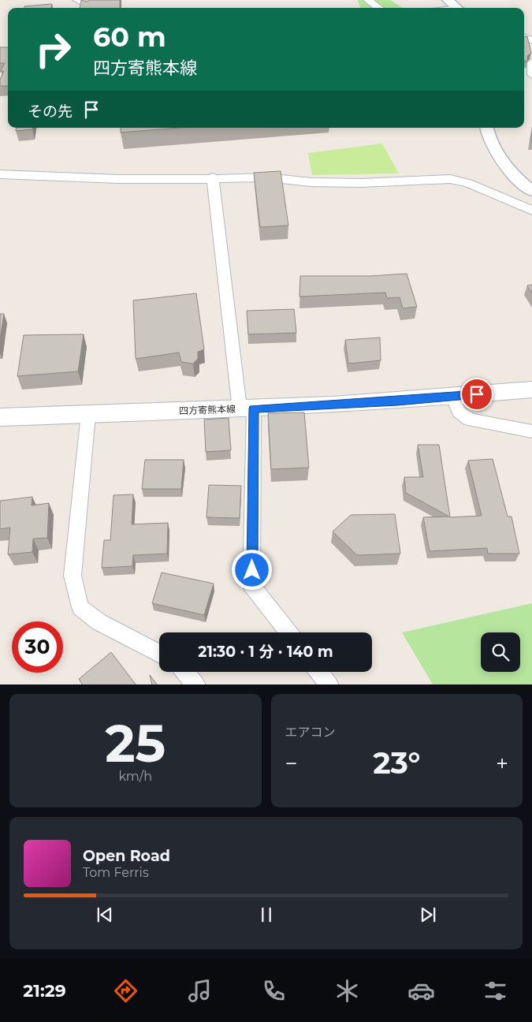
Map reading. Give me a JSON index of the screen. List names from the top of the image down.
{
  "streets": {
    "main road": ["四方寄熊本線"]
  },
  "page": {
    "turn": ["60 m", "四方寄熊本線"],
    "then": "その先",
    "limit": "30",
    "trip": "21:30 · 1 分 · 140 m",
    "tile": [
      ["25", "km/h"],
      "エアコン"
    ],
    "heat": ["−", "23°", "+"],
    "song": ["Open Road", "Tom Ferris"],
    "tabs": "21:29"
  }
}
